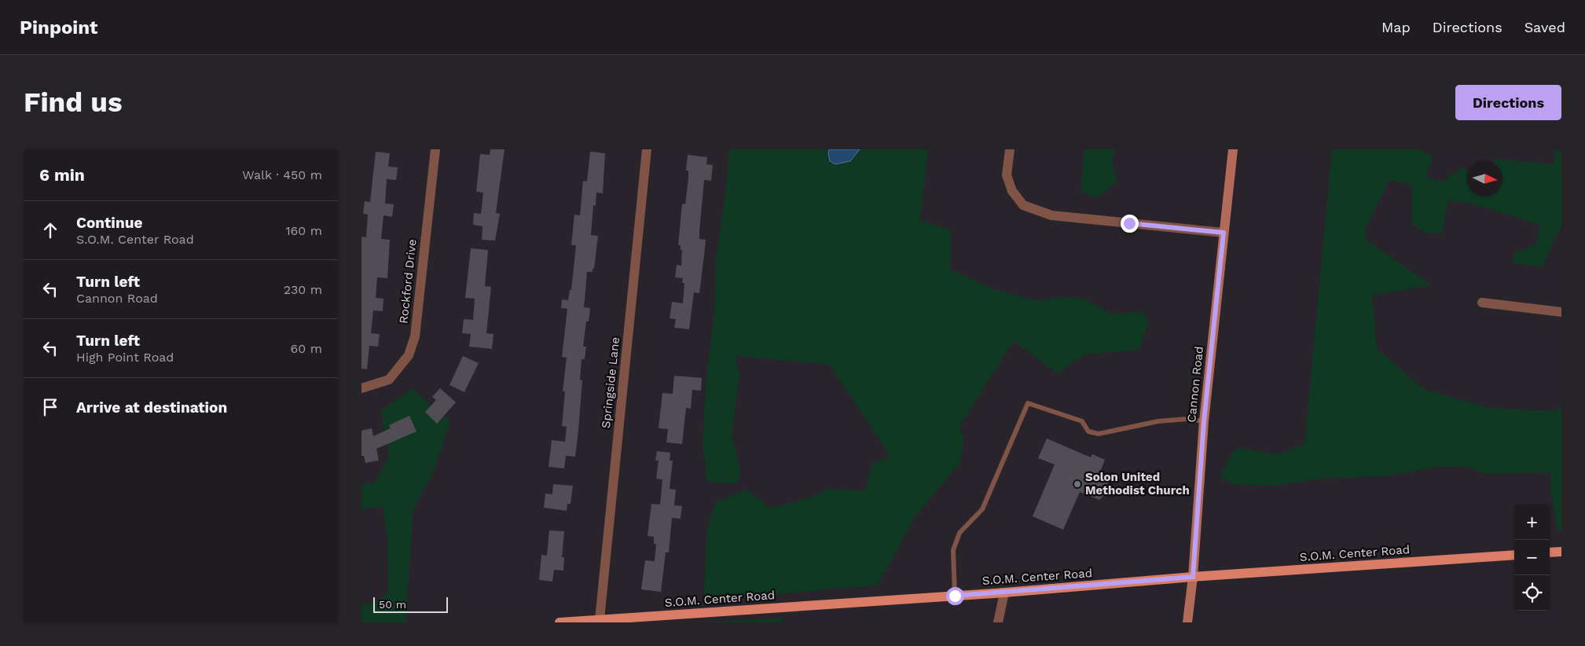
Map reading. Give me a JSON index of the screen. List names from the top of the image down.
{
  "streets": {
    "main road": ["Cannon Road", "S.O.M. Center Road"],
    "street": ["Rockford Drive", "Springside Lane"]
  },
  "crossings": [
    ["Springside Lane", "S.O.M. Center Road"],
    ["Cannon Road", "S.O.M. Center Road"]
  ],
  "places": ["Solon United Methodist Church"],
  "scale_bar": "50 m",
  "north": "right",
  "page": {
    "header": "Pinpoint",
    "nav": ["Map", "Directions", "Saved"],
    "buttons": "Directions",
    "title": "Find us",
    "heading": ["6 min", "Walk · 450 m"],
    "list": [
      ["Continue", "S.O.M. Center Road", "160 m"],
      ["Turn left", "Cannon Road", "230 m"],
      ["Turn left", "High Point Road", "60 m"],
      "Arrive at destination"
    ],
    "map_buttons": ["+", "−"],
    "scale": "50 m"
  }
}
